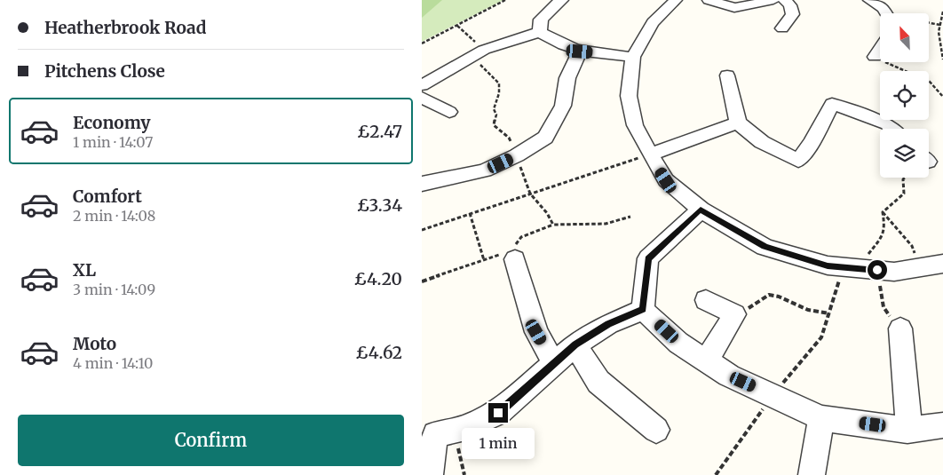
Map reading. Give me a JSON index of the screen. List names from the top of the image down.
{
  "north": "top left",
  "page": {
    "banner": ["Heatherbrook Road", "Pitchens Close"],
    "list": [
      {
        "name": "Economy",
        "note": "1 min · 14:07",
        "value": "£2.47"
      },
      {
        "name": "Comfort",
        "note": "2 min · 14:08",
        "value": "£3.34"
      },
      {
        "name": "XL",
        "note": "3 min · 14:09",
        "value": "£4.20"
      },
      {
        "name": "Moto",
        "note": "4 min · 14:10",
        "value": "£4.62"
      }
    ],
    "buttons": "Confirm",
    "bubble": "1 min"
  }
}
